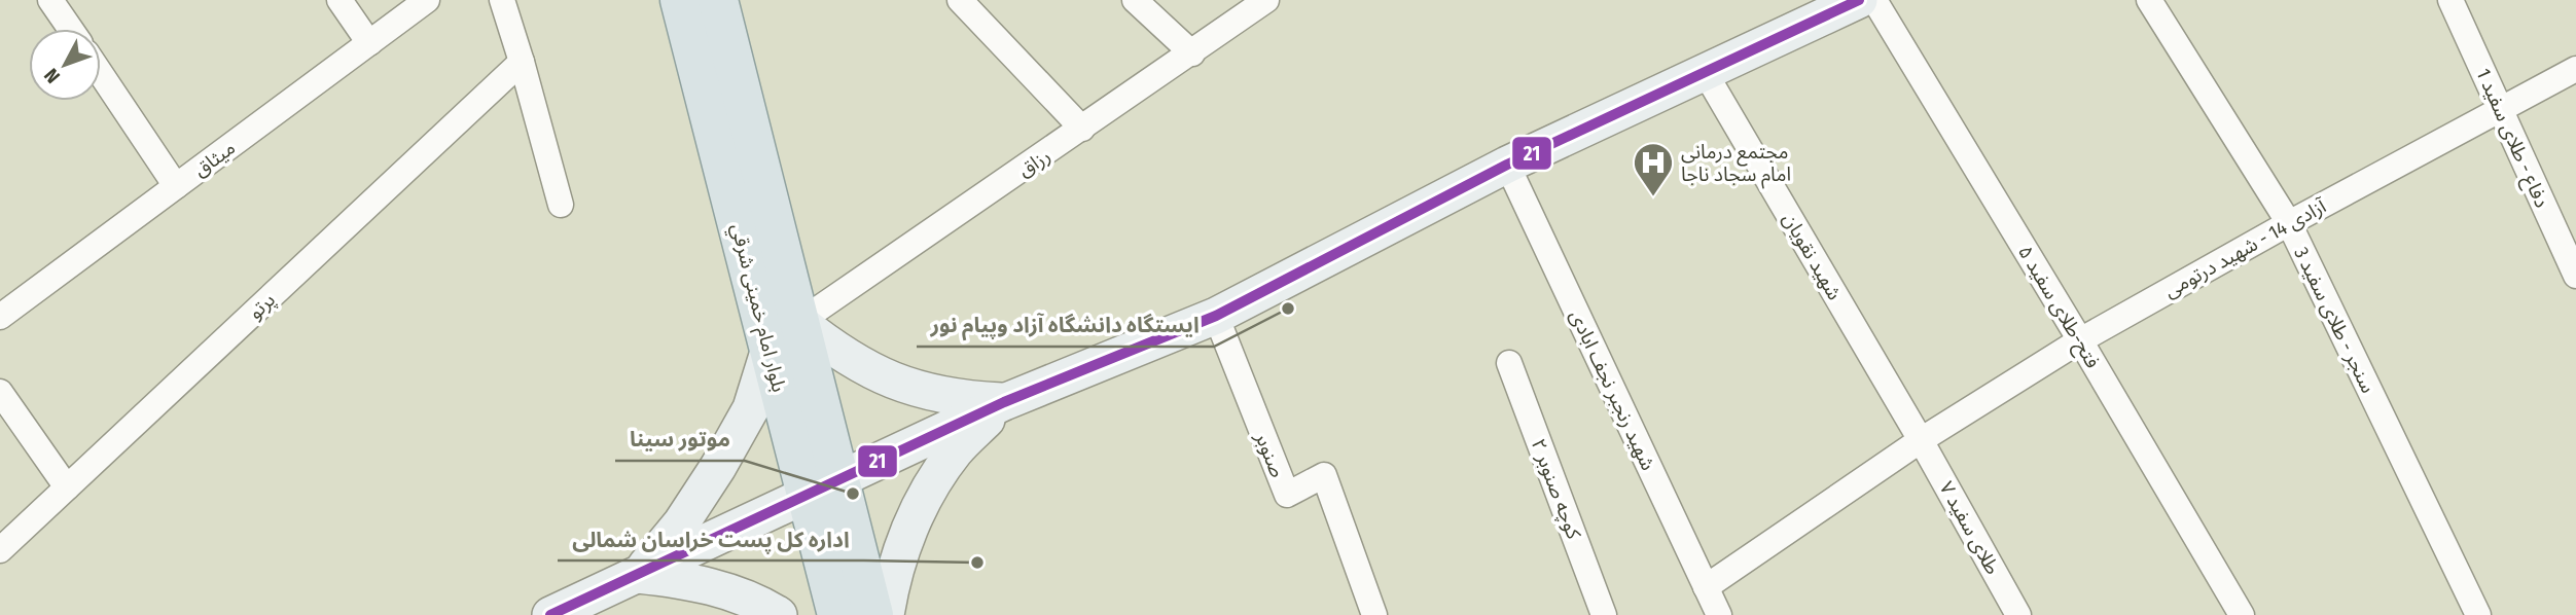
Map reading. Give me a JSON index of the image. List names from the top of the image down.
{
  "streets": {
    "main road": ["بلوار امام خمینی شرقي"],
    "street": [
      "دفاع - طلای سفید 1",
      "میثاق",
      "رزاق",
      "آزادی 14 - شهید درتومی",
      "شهید نقویان",
      "پرتو",
      "فتح-طلای سفید ۵",
      "سنجر - طلای سفید 3",
      "شهید رنجبر نجف ابادی",
      "صنوبر",
      "کوچه صنوبر ۲",
      "طلای سفید ۷"
    ]
  },
  "crossings": [
    ["دفاع - طلای سفید 1", "آزادی 14 - شهید درتومی"],
    ["رزاق", "بلوار امام خمینی شرقي"],
    ["آزادی 14 - شهید درتومی", "شهید نقویان"],
    ["آزادی 14 - شهید درتومی", "فتح-طلای سفید ۵"],
    ["آزادی 14 - شهید درتومی", "سنجر - طلای سفید 3"],
    ["آزادی 14 - شهید درتومی", "شهید رنجبر نجف ابادی"],
    ["آزادی 14 - شهید درتومی", "طلای سفید ۷"],
    ["شهید نقویان", "طلای سفید ۷"]
  ],
  "places": {
    "hospital": ["مجتمع درمانی امام سجاد ناجا"],
    "other": ["ایستگاه دانشگاه آزاد وپیام نور", "موتور سینا", "اداره کل پست خراسان شمالی"]
  },
  "lines": ["transit line 21"],
  "north": "bottom left"
}
